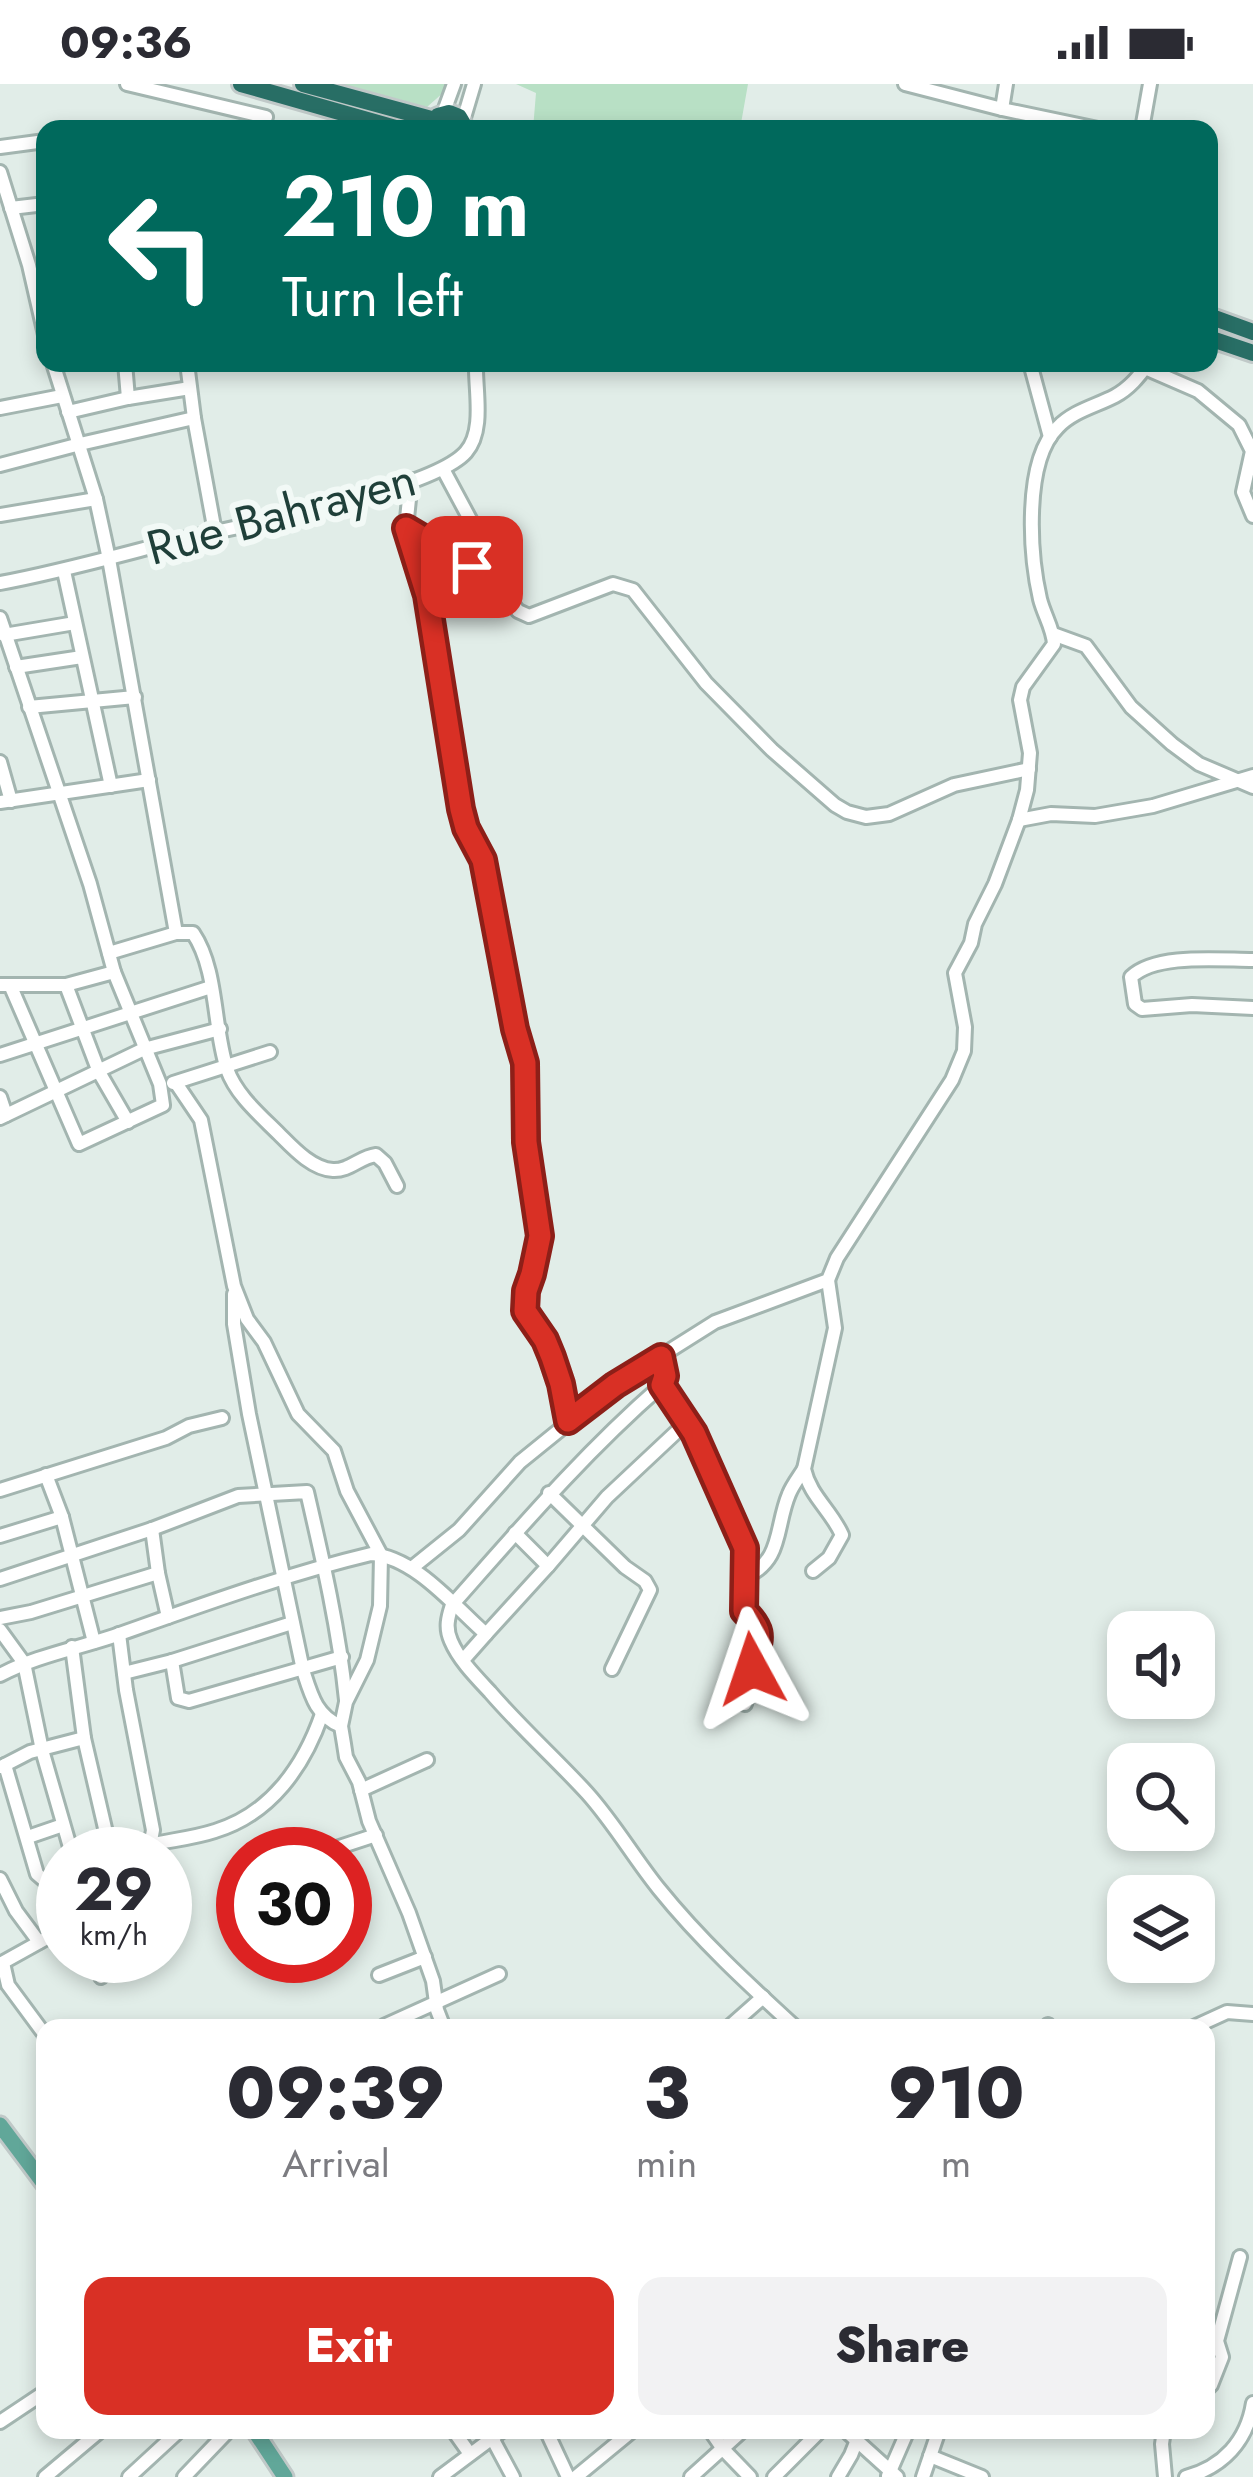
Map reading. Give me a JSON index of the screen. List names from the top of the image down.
{
  "streets": {
    "street": ["Rue Bahrayen"]
  },
  "page": {
    "status": "09:36",
    "turn": ["210 m", "Turn left"],
    "speed": "29 km/h",
    "limit": "30",
    "eta": [
      "09:39",
      "Arrival",
      "3",
      "min",
      "910",
      "m"
    ],
    "buttons": ["Exit", "Share"]
  }
}
